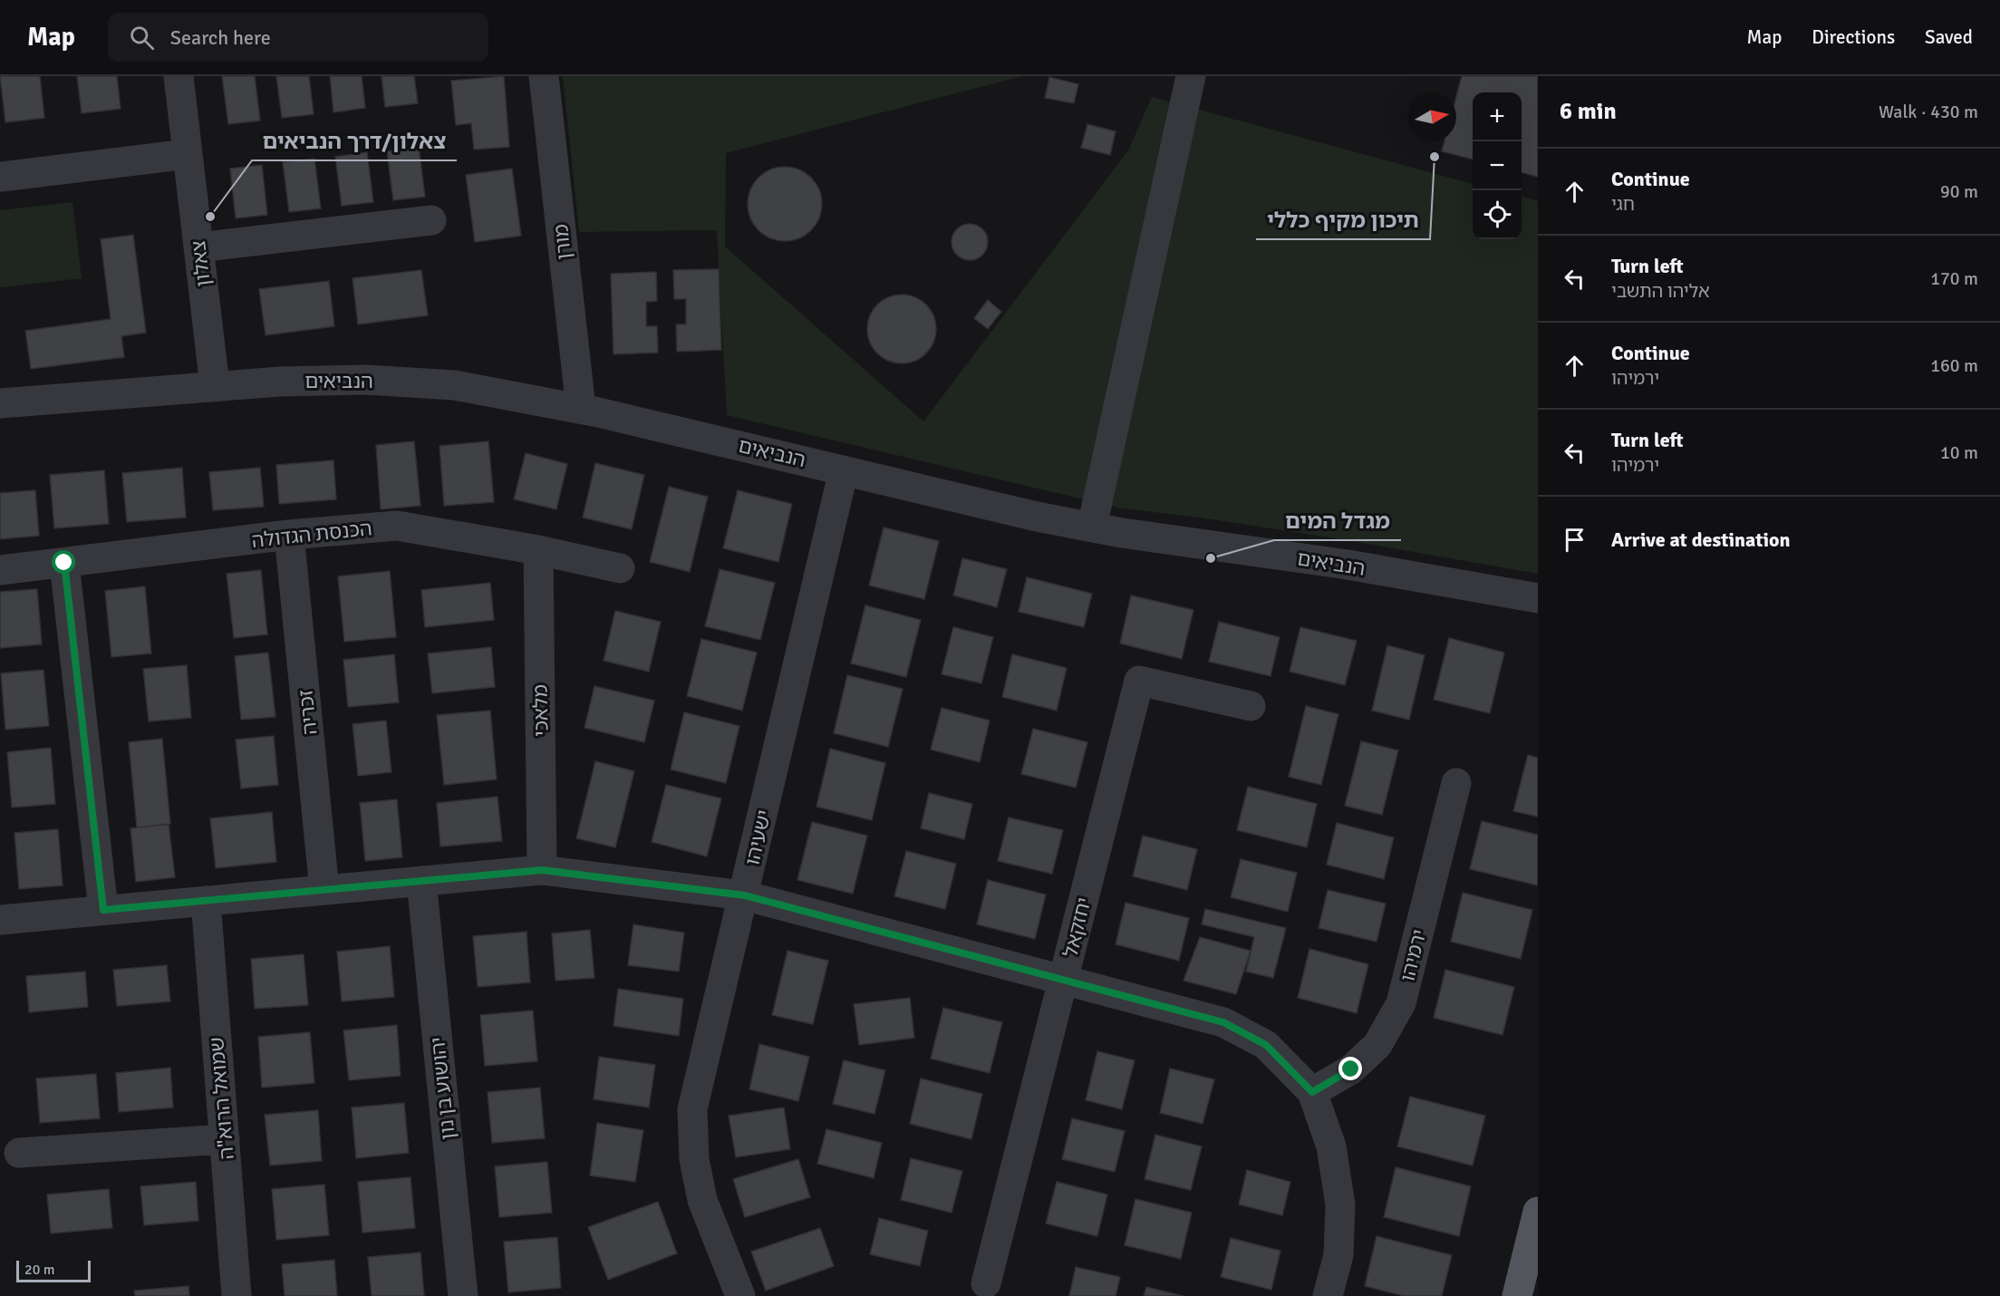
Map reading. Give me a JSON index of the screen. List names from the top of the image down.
{
  "streets": {
    "street": [
      "מורן",
      "צאלון",
      "הנביאים",
      "הכנסת הגדולה",
      "מלאכי",
      "זכריה",
      "ישעיהו",
      "יחזקאל",
      "ירמיהו",
      "יהושוע בן נון",
      "שמואל הרוא\"ה"
    ]
  },
  "crossings": [
    ["מורן", "הנביאים"],
    ["צאלון", "הנביאים"],
    ["הנביאים", "ישעיהו"],
    ["הכנסת הגדולה", "מלאכי"],
    ["הכנסת הגדולה", "זכריה"]
  ],
  "places": ["תיכון מקיף כללי", "צאלון/דרך הנביאים", "מגדל המים"],
  "scale_bar": "20 m",
  "north": "right",
  "page": {
    "header": "Map",
    "search": "Search here",
    "nav": ["Map", "Directions", "Saved"],
    "heading": ["6 min", "Walk · 430 m"],
    "map_buttons": ["+", "−"],
    "list": [
      ["Continue", "חגי", "90 m"],
      ["Turn left", "אליהו התשבי", "170 m"],
      ["Continue", "ירמיהו", "160 m"],
      ["Turn left", "ירמיהו", "10 m"],
      "Arrive at destination"
    ],
    "scale": "20 m"
  }
}
